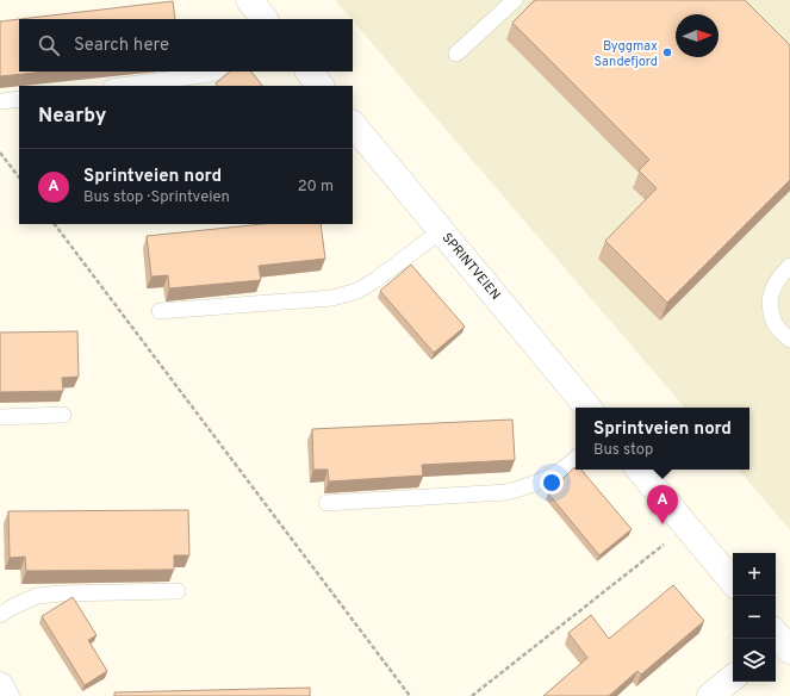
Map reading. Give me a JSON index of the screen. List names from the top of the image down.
{
  "streets": {
    "street": ["SPRINTVEIEN"]
  },
  "places": ["Byggmax Sandefjord"],
  "north": "right",
  "page": {
    "search": "Search here",
    "heading": "Nearby",
    "list": [
      {
        "mark": "A",
        "name": "Sprintveien nord",
        "note": "Bus stop · Sprintveien",
        "value": "20 m"
      }
    ],
    "popup": ["Sprintveien nord", "Bus stop"],
    "pins": "A",
    "map_buttons": ["+", "−"]
  }
}
